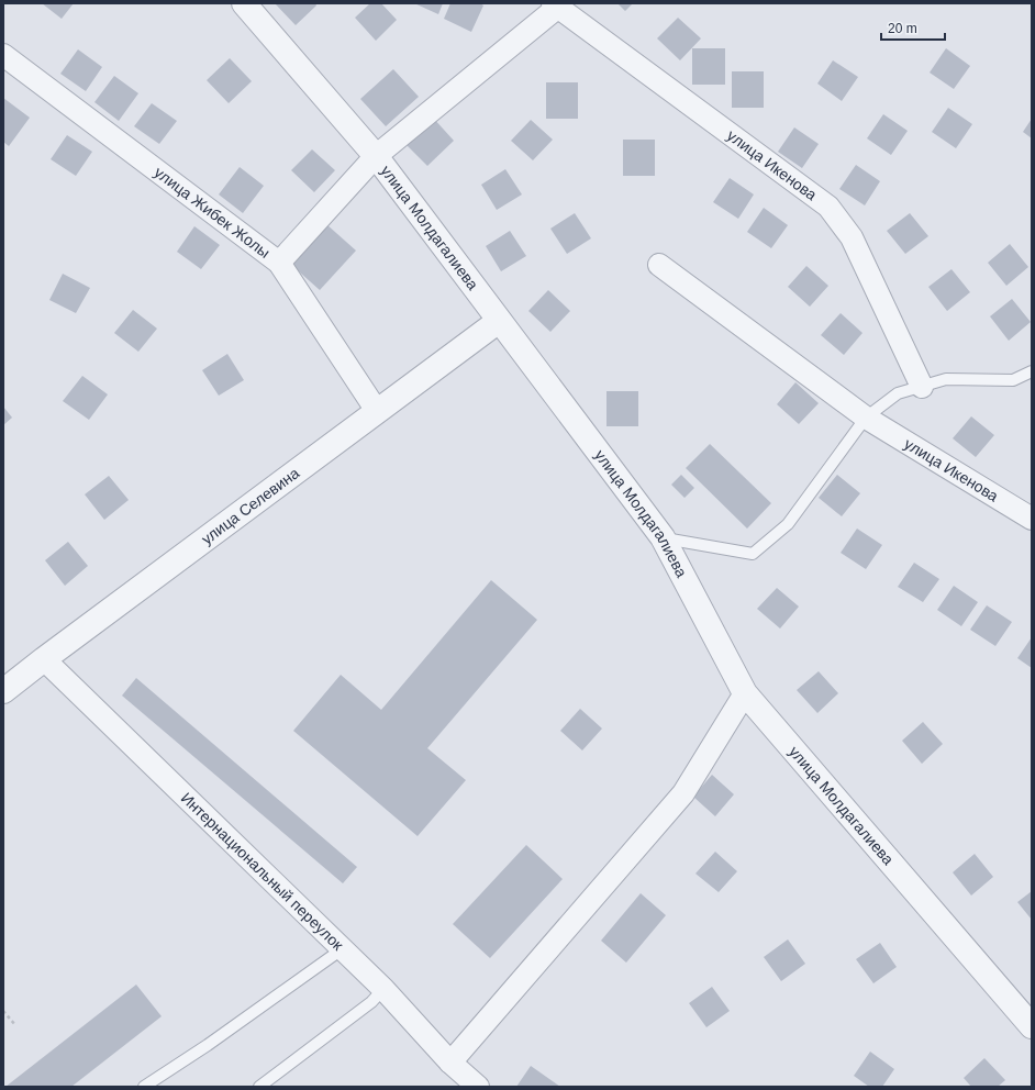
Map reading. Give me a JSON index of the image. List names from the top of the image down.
{
  "streets": {
    "street": [
      "улица Икенова",
      "улица Жибек Жолы",
      "улица Молдагалиева",
      "улица Селевина",
      "Интернациональный переулок"
    ]
  },
  "crossings": [
    ["улица Жибек Жолы", "улица Селевина"],
    ["улица Молдагалиева", "улица Селевина"],
    ["улица Селевина", "Интернациональный переулок"]
  ],
  "scale_bar": "20 m"
}
